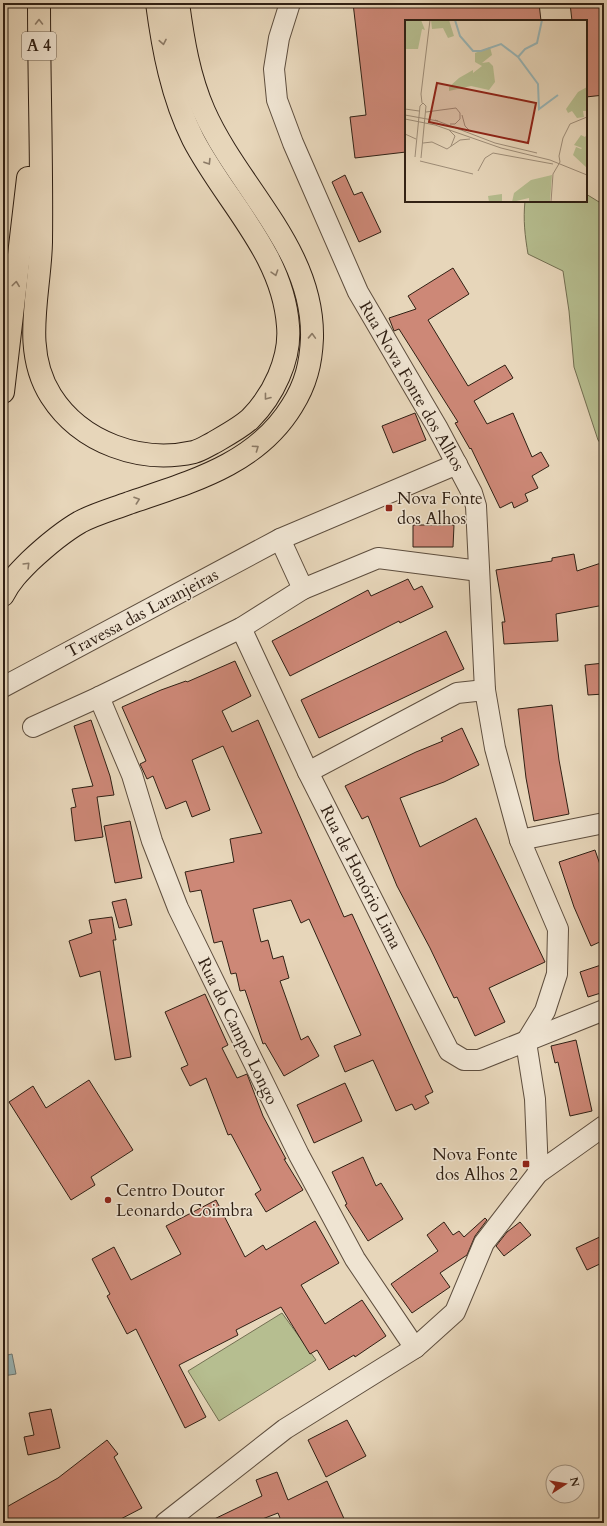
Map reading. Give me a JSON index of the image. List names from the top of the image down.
{
  "streets": {
    "highway": ["A 4"],
    "street": [
      "Rua Nova Fonte dos Alhos",
      "Travessa das Laranjeiras",
      "Rua de Honório Lima",
      "Rua do Campo Longo"
    ]
  },
  "crossings": [
    ["Rua Nova Fonte dos Alhos", "Travessa das Laranjeiras"],
    ["Rua Nova Fonte dos Alhos", "Rua de Honório Lima"]
  ],
  "places": {
    "transit": ["Nova Fonte dos Alhos", "Nova Fonte dos Alhos 2"],
    "other": ["Centro Doutor Leonardo Coimbra"]
  },
  "north": "right"
}
